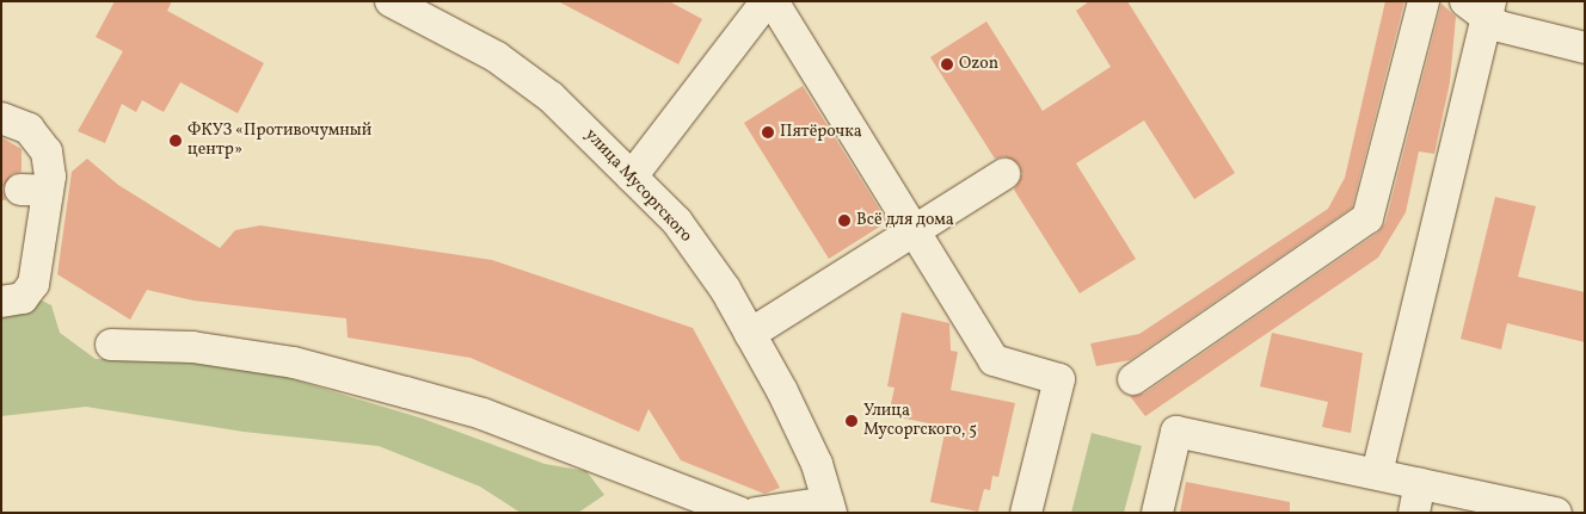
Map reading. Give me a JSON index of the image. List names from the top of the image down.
{
  "streets": {
    "street": ["улица Мусоргского"]
  },
  "places": [
    "Ozon",
    "Пятёрочка",
    "ФКУЗ «Противочумный центр»",
    "Всё для дома",
    "Улица Мусоргского, 5"
  ]
}
